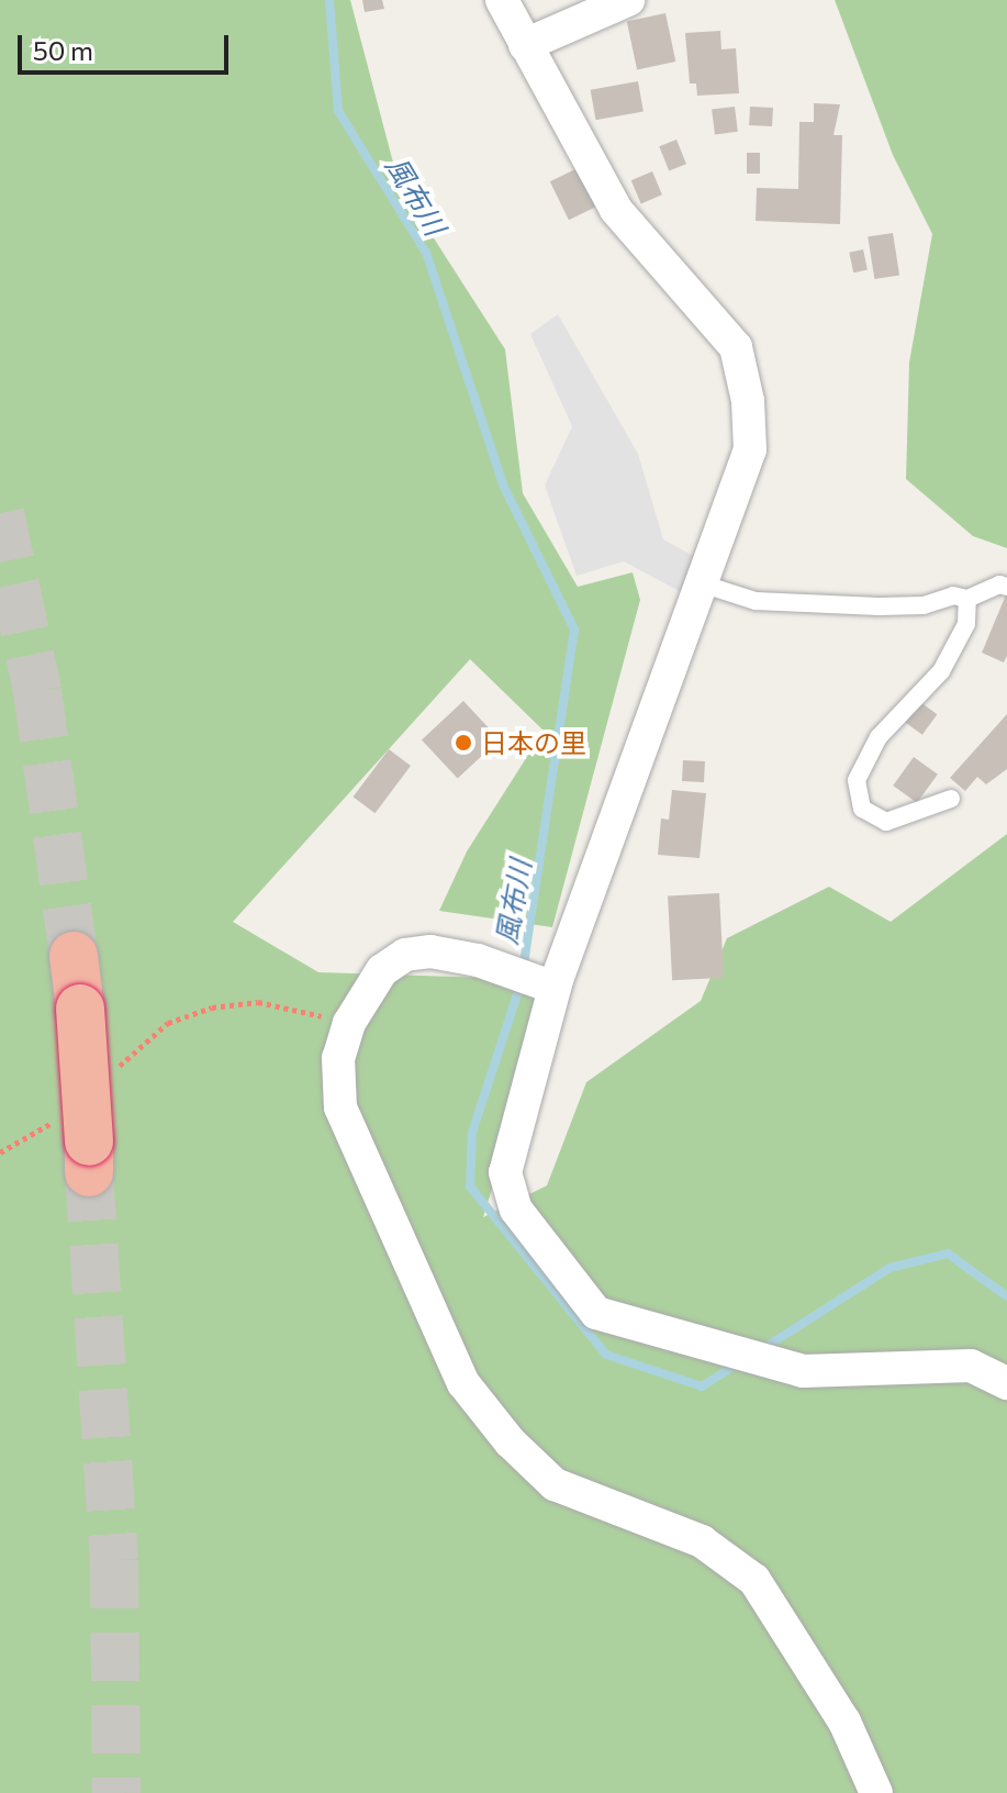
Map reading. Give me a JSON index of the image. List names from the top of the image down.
{
  "water": ["風布川"],
  "places": ["日本の里"],
  "scale_bar": "50 m"
}
